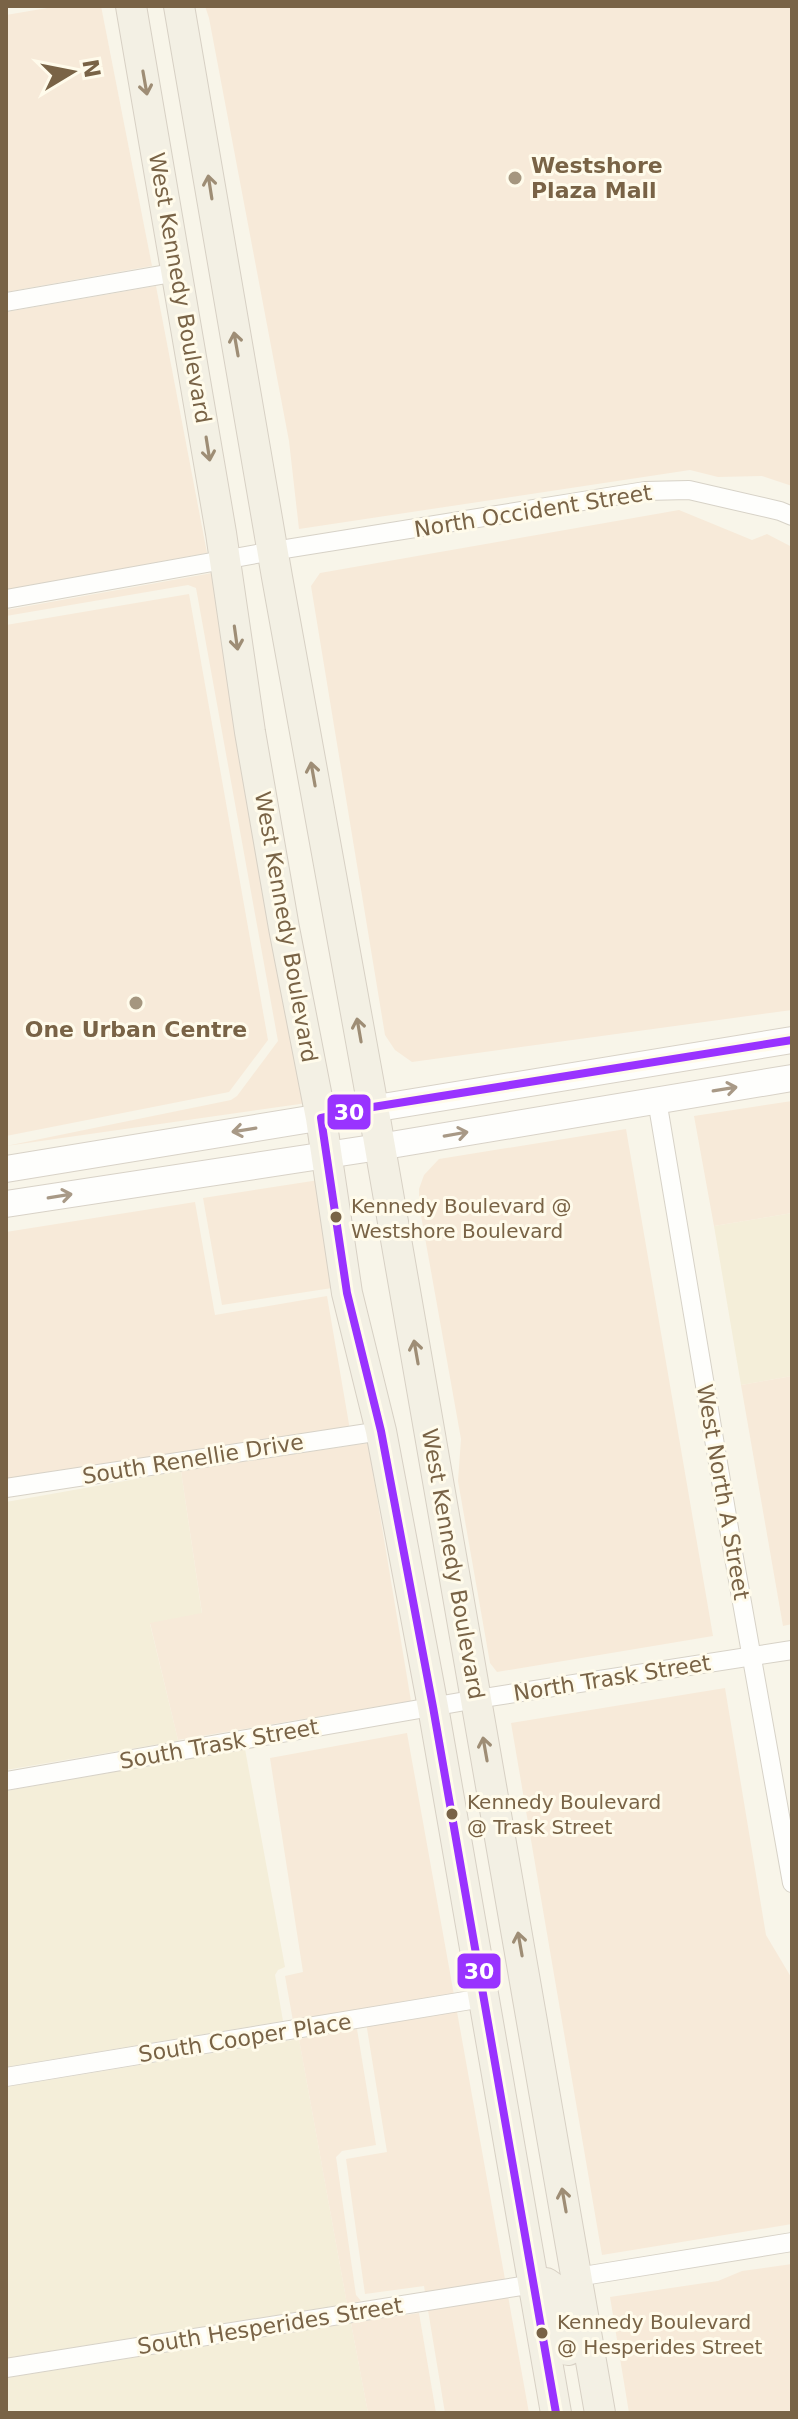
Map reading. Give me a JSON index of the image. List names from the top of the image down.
{
  "streets": {
    "main road": ["West Kennedy Boulevard"],
    "street": [
      "North Occident Street",
      "South Renellie Drive",
      "West North A Street",
      "North Trask Street",
      "South Trask Street",
      "South Cooper Place",
      "South Hesperides Street"
    ]
  },
  "crossings": [
    ["West Kennedy Boulevard", "North Occident Street"],
    ["West Kennedy Boulevard", "South Renellie Drive"],
    ["West Kennedy Boulevard", "North Trask Street"],
    ["West Kennedy Boulevard", "South Trask Street"],
    ["West Kennedy Boulevard", "South Cooper Place"],
    ["West Kennedy Boulevard", "South Hesperides Street"],
    ["West North A Street", "North Trask Street"],
    ["North Trask Street", "South Trask Street"]
  ],
  "places": [
    "Westshore Plaza Mall",
    "One Urban Centre",
    "Kennedy Boulevard @ Westshore Boulevard",
    "Kennedy Boulevard @ Trask Street",
    "Kennedy Boulevard @ Hesperides Street"
  ],
  "lines": ["transit line 30"],
  "north": "right"
}
